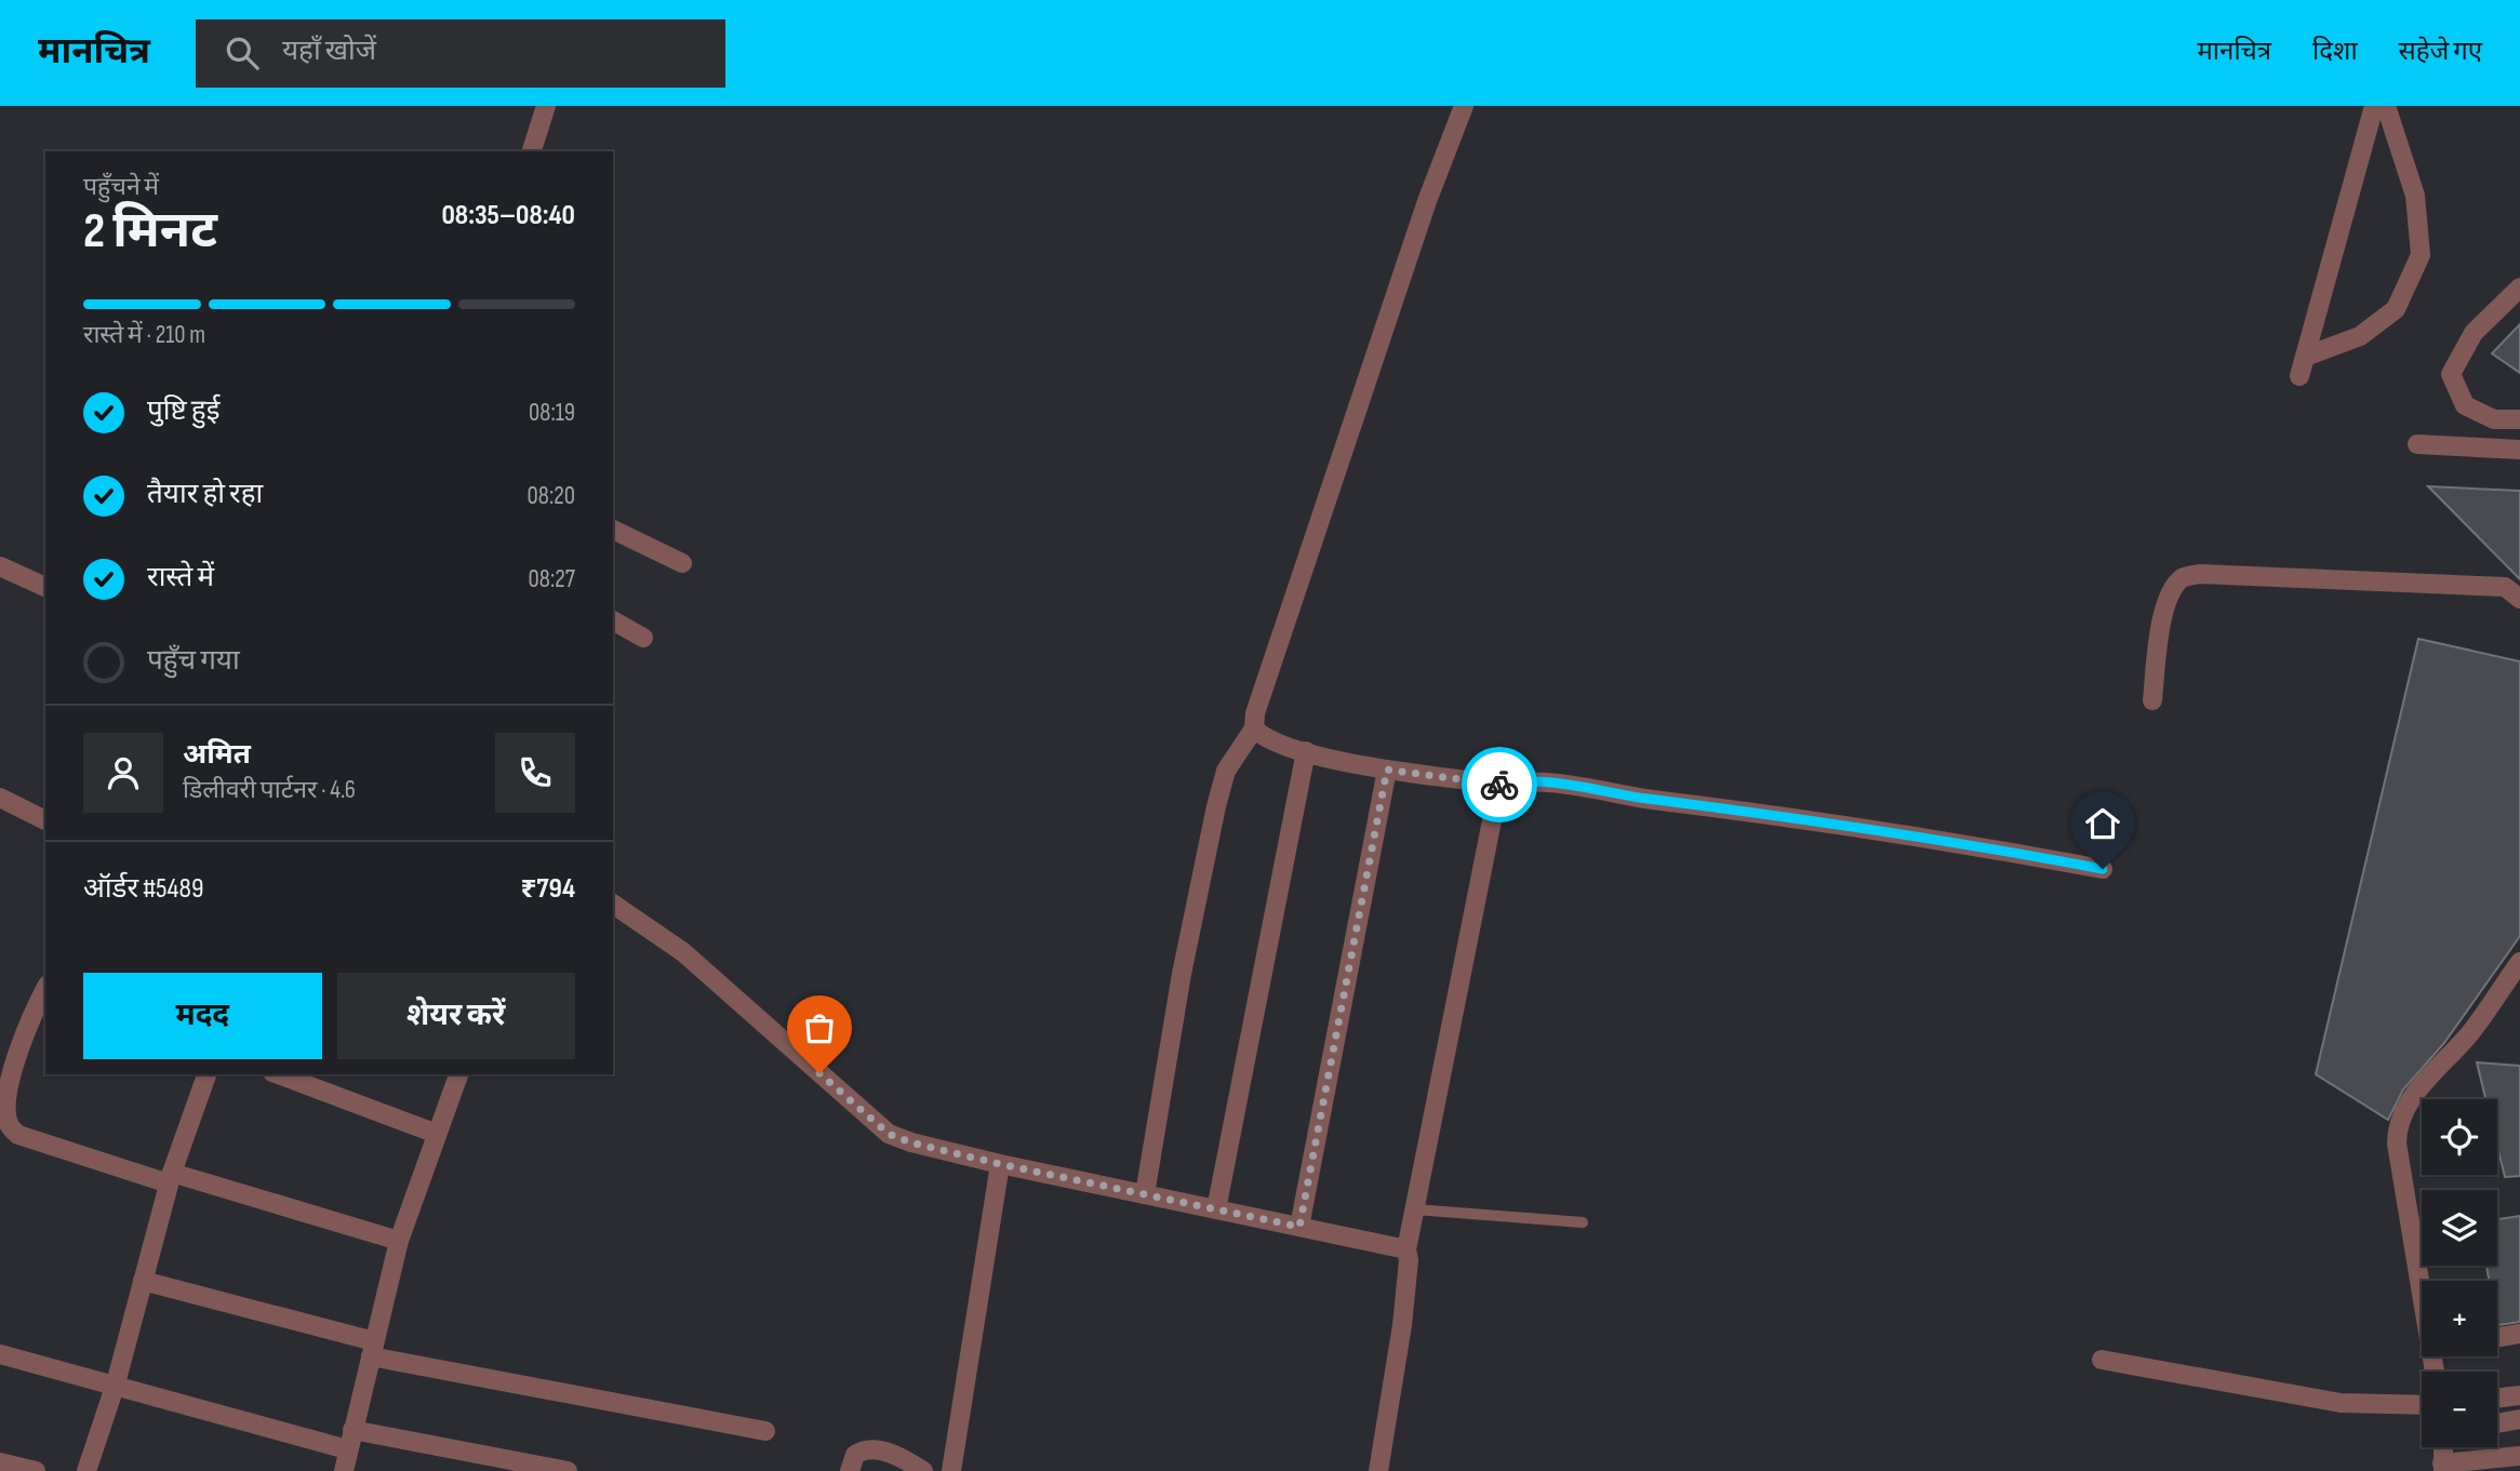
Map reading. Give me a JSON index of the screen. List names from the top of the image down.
{
  "page": {
    "header": "मानचित्र",
    "search": "यहाँ खोजें",
    "nav": ["मानचित्र", "दिशा", "सहेजे गए"],
    "heading": ["2 मिनट", "पहुँचने में", "08:35–08:40"],
    "panel": [
      "अमित",
      "डिलीवरी पार्टनर · 4.6",
      "ऑर्डर #5489",
      "₹794"
    ],
    "bar": "रास्ते में · 210 m",
    "list": [
      ["पुष्टि हुई", "08:19"],
      ["तैयार हो रहा", "08:20"],
      ["रास्ते में", "08:27"],
      "पहुँच गया"
    ],
    "buttons": ["मदद", "शेयर करें"],
    "map_buttons": ["+", "−"]
  }
}
